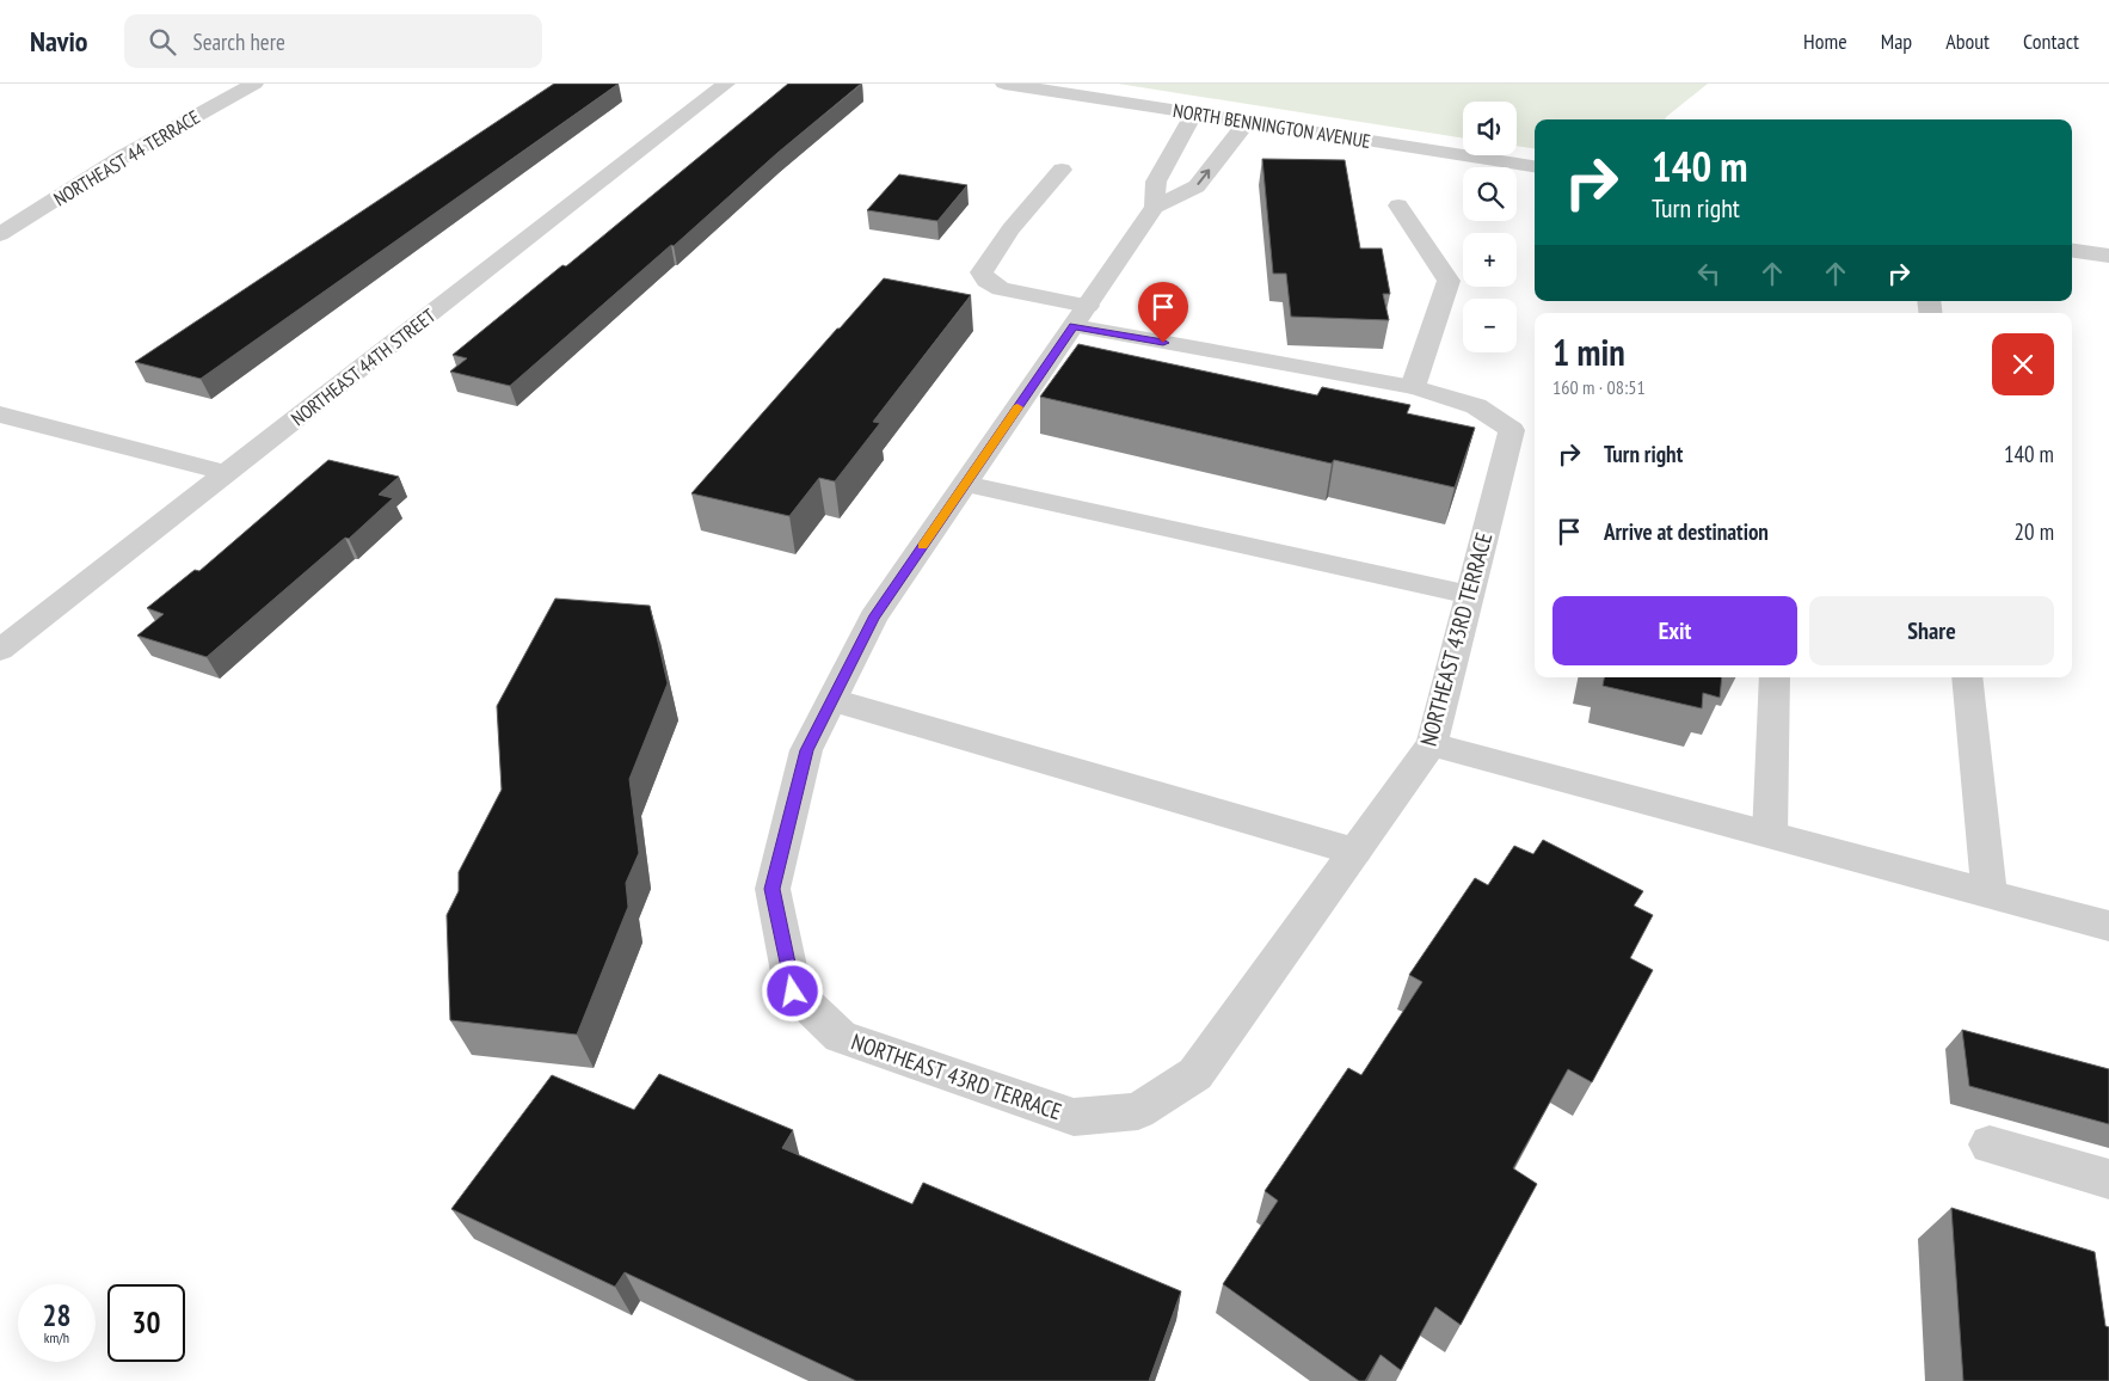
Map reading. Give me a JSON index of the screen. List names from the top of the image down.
{
  "streets": {
    "street": [
      "NORTH BENNINGTON AVENUE",
      "NORTHEAST 44 TERRACE",
      "NORTHEAST 44TH STREET",
      "NORTHEAST 43RD TERRACE"
    ]
  },
  "crossings": [
    ["NORTH BENNINGTON AVENUE", "NORTHEAST 43RD TERRACE"]
  ],
  "page": {
    "header": "Navio",
    "search": "Search here",
    "nav": [
      "Home",
      "Map",
      "About",
      "Contact"
    ],
    "map_buttons": ["+", "−"],
    "turn": ["140 m", "Turn right"],
    "heading": ["1 min", "160 m · 08:51"],
    "list": [
      {
        "name": "Turn right",
        "value": "140 m"
      },
      {
        "name": "Arrive at destination",
        "value": "20 m"
      }
    ],
    "buttons": ["Exit", "Share"],
    "speed": "28 km/h",
    "limit": "30"
  }
}
